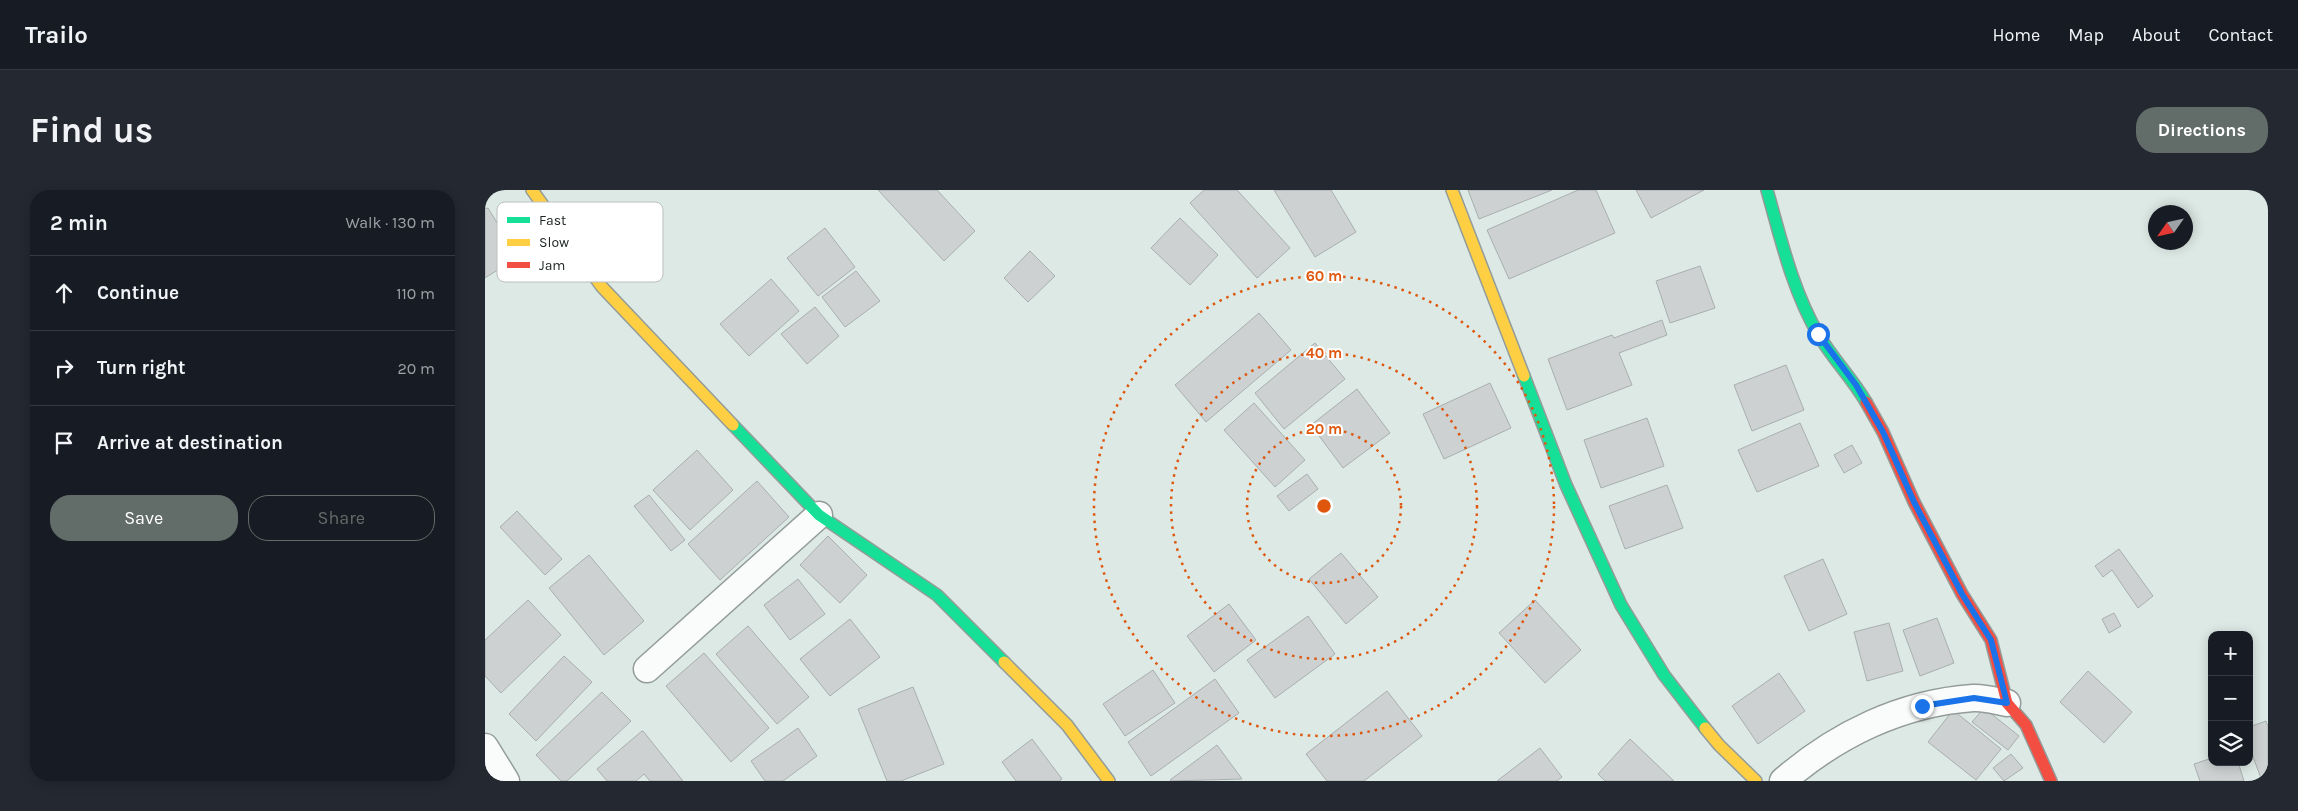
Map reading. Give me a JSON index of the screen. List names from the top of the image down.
{
  "legend": ["Fast", "Slow", "Jam"],
  "north": "bottom left",
  "page": {
    "header": "Trailo",
    "nav": [
      "Home",
      "Map",
      "About",
      "Contact"
    ],
    "buttons": [
      "Directions",
      ["Save", "Share"]
    ],
    "title": "Find us",
    "heading": ["2 min", "Walk · 130 m"],
    "list": [
      ["Continue", "110 m"],
      ["Turn right", "20 m"],
      "Arrive at destination"
    ],
    "map_buttons": ["+", "−"]
  },
  "rings": ["60 m", "40 m", "20 m"]
}
